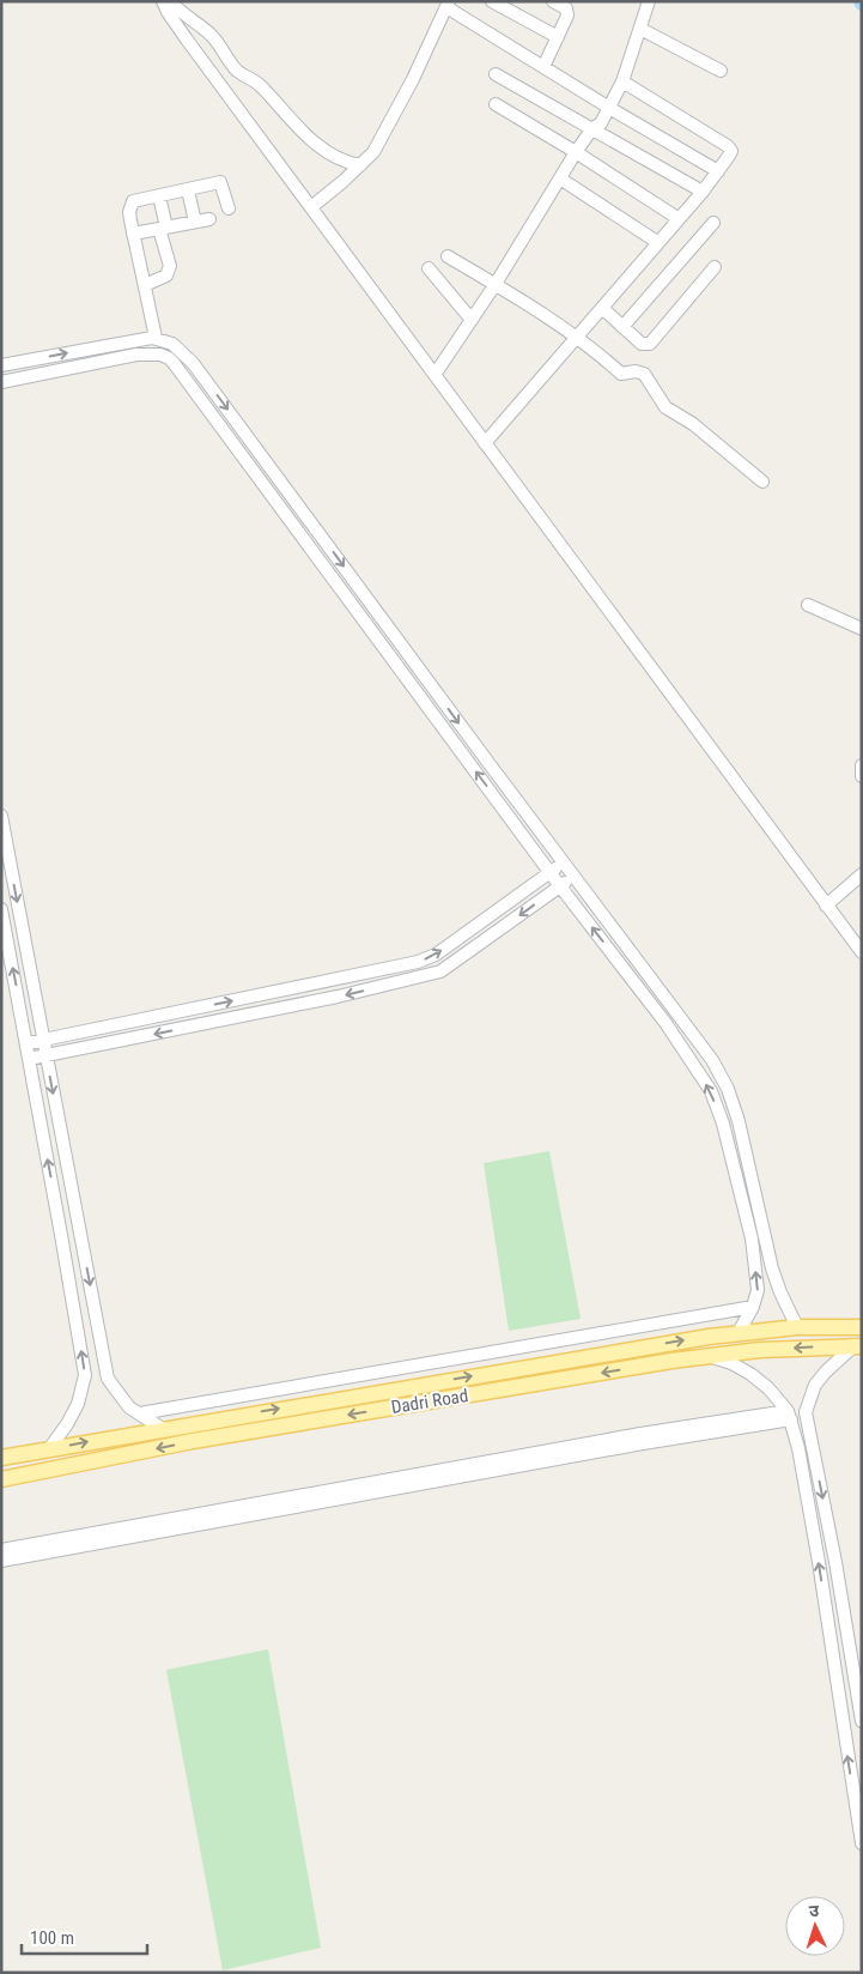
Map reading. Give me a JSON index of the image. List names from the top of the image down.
{
  "streets": {
    "main road": ["Dadri Road"]
  },
  "scale_bar": "100 m",
  "north": "top"
}
